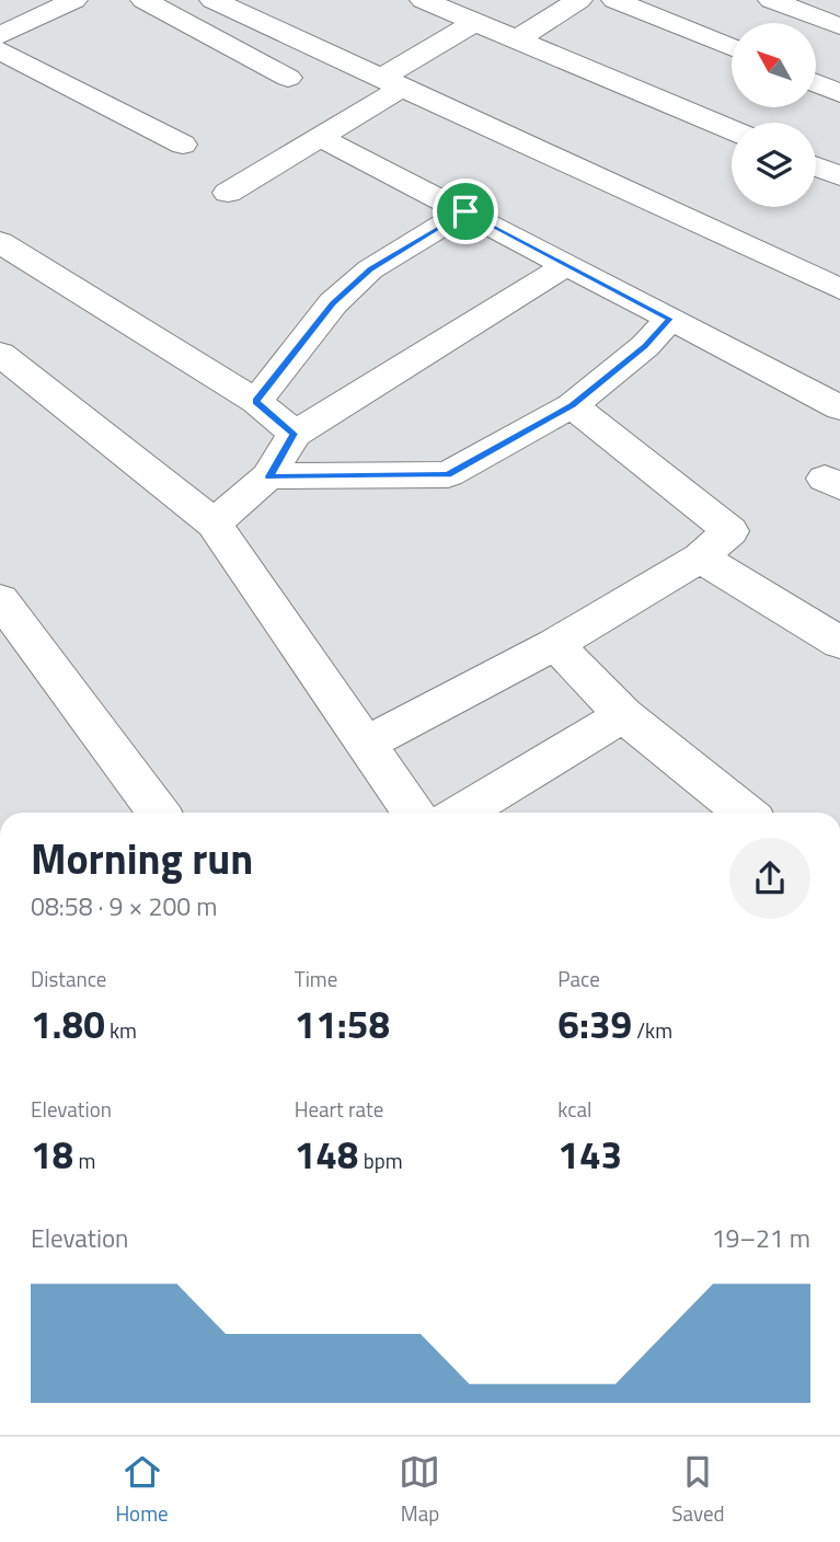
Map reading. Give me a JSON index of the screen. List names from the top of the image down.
{
  "north": "top left",
  "page": {
    "heading": ["Morning run", "08:58 · 9 × 200 m"],
    "stats": [
      ["Distance", "1.80 km"],
      ["Time", "11:58"],
      ["Pace", "6:39 /km"],
      ["Elevation", "18 m"],
      ["Heart rate", "148 bpm"],
      ["kcal", "143"]
    ],
    "chart": ["Elevation", "19–21 m"],
    "tabs": ["Home", "Map", "Saved"]
  }
}
